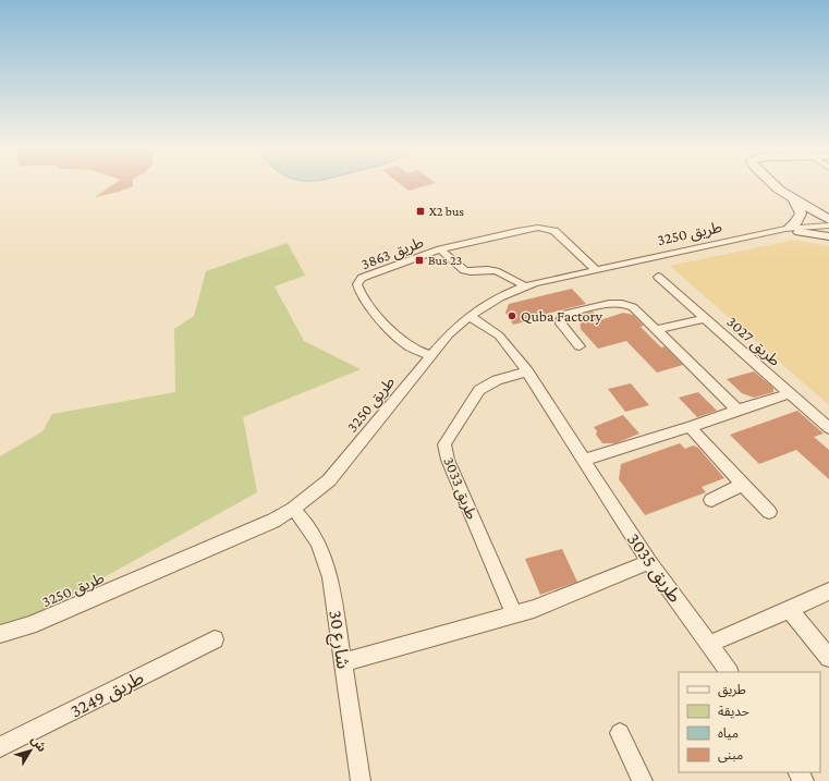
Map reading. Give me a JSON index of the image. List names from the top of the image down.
{
  "streets": {
    "street": [
      "طريق 3250",
      "طريق 3863",
      "طريق 3027",
      "طريق 3033",
      "طريق 3035",
      "شارع 30",
      "طريق 3249"
    ]
  },
  "crossings": [
    ["طريق 3250", "طريق 3863"],
    ["طريق 3250", "طريق 3035"],
    ["طريق 3250", "شارع 30"],
    ["طريق 3033", "طريق 3035"]
  ],
  "places": {
    "transit": ["X2 bus", "Bus 23"],
    "other": ["Quba Factory"]
  },
  "legend": [
    "طريق",
    "حديقة",
    "مياه",
    "مبنى"
  ],
  "north": "top right"
}
